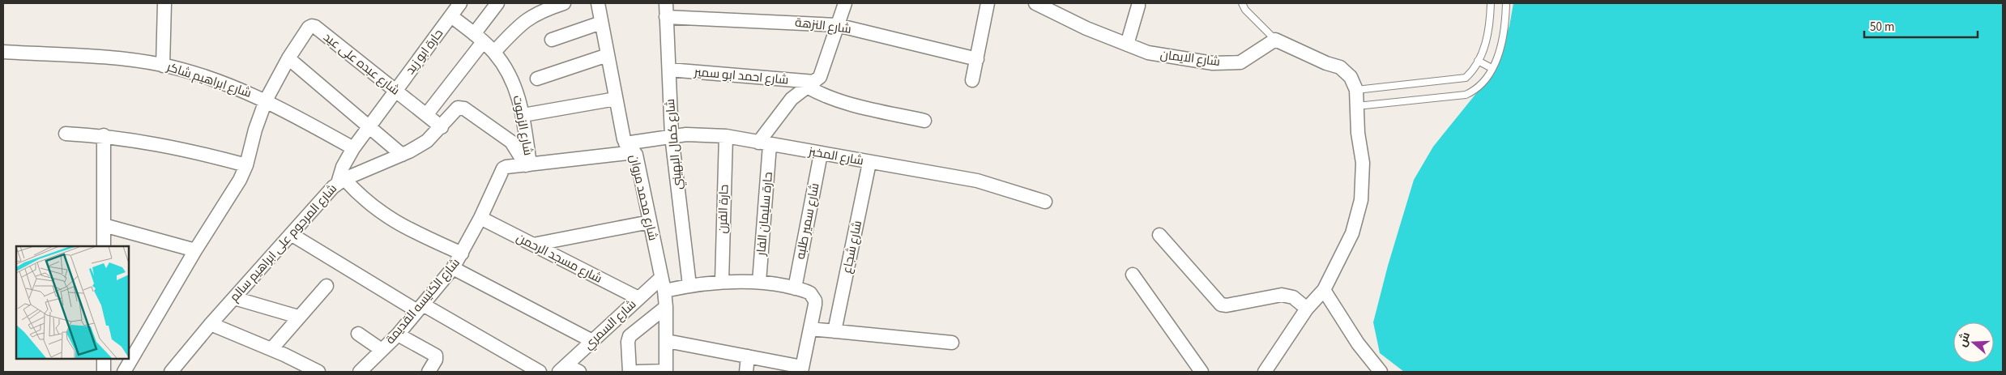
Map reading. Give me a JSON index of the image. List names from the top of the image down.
{
  "streets": {
    "street": [
      "شارع النزهة",
      "حارة ابو زيد",
      "شارع الايمان",
      "شارع عبده على عيد",
      "شارع احمد ابو سمير",
      "شارع ابراهيم شاكر",
      "شارع الزموت",
      "شارع كمال البهيني",
      "شارع المخبز",
      "شارع محمد مروان",
      "حارة الفرن",
      "حارة سليمان الفار",
      "شارع سمير طلبه",
      "شارع المرحوم على ابراهيم سالم",
      "شارع شجاع",
      "شارع مسجد الرحمن",
      "شارع الكنيسه القديمة",
      "شارع السمري"
    ]
  },
  "crossings": [
    ["شارع النزهة", "شارع كمال البهيني"],
    ["حارة ابو زيد", "شارع عبده على عيد"],
    ["حارة ابو زيد", "شارع ابراهيم شاكر"],
    ["حارة ابو زيد", "شارع الزموت"],
    ["حارة ابو زيد", "شارع المرحوم على ابراهيم سالم"],
    ["شارع عبده على عيد", "شارع ابراهيم شاكر"],
    ["شارع عبده على عيد", "شارع المرحوم على ابراهيم سالم"],
    ["شارع احمد ابو سمير", "شارع كمال البهيني"],
    ["شارع الزموت", "شارع المرحوم على ابراهيم سالم"],
    ["شارع الزموت", "شارع الكنيسه القديمة"],
    ["شارع كمال البهيني", "شارع المخبز"],
    ["شارع المخبز", "شارع محمد مروان"],
    ["شارع المخبز", "حارة الفرن"],
    ["شارع المخبز", "حارة سليمان الفار"],
    ["شارع المخبز", "شارع سمير طلبه"],
    ["شارع المخبز", "شارع شجاع"],
    ["شارع المخبز", "شارع الكنيسه القديمة"],
    ["شارع محمد مروان", "شارع الكنيسه القديمة"],
    ["شارع محمد مروان", "شارع السمري"],
    ["شارع المرحوم على ابراهيم سالم", "شارع الكنيسه القديمة"],
    ["شارع مسجد الرحمن", "شارع الكنيسه القديمة"],
    ["شارع مسجد الرحمن", "شارع السمري"]
  ],
  "scale_bar": "50 m",
  "north": "left"
}
